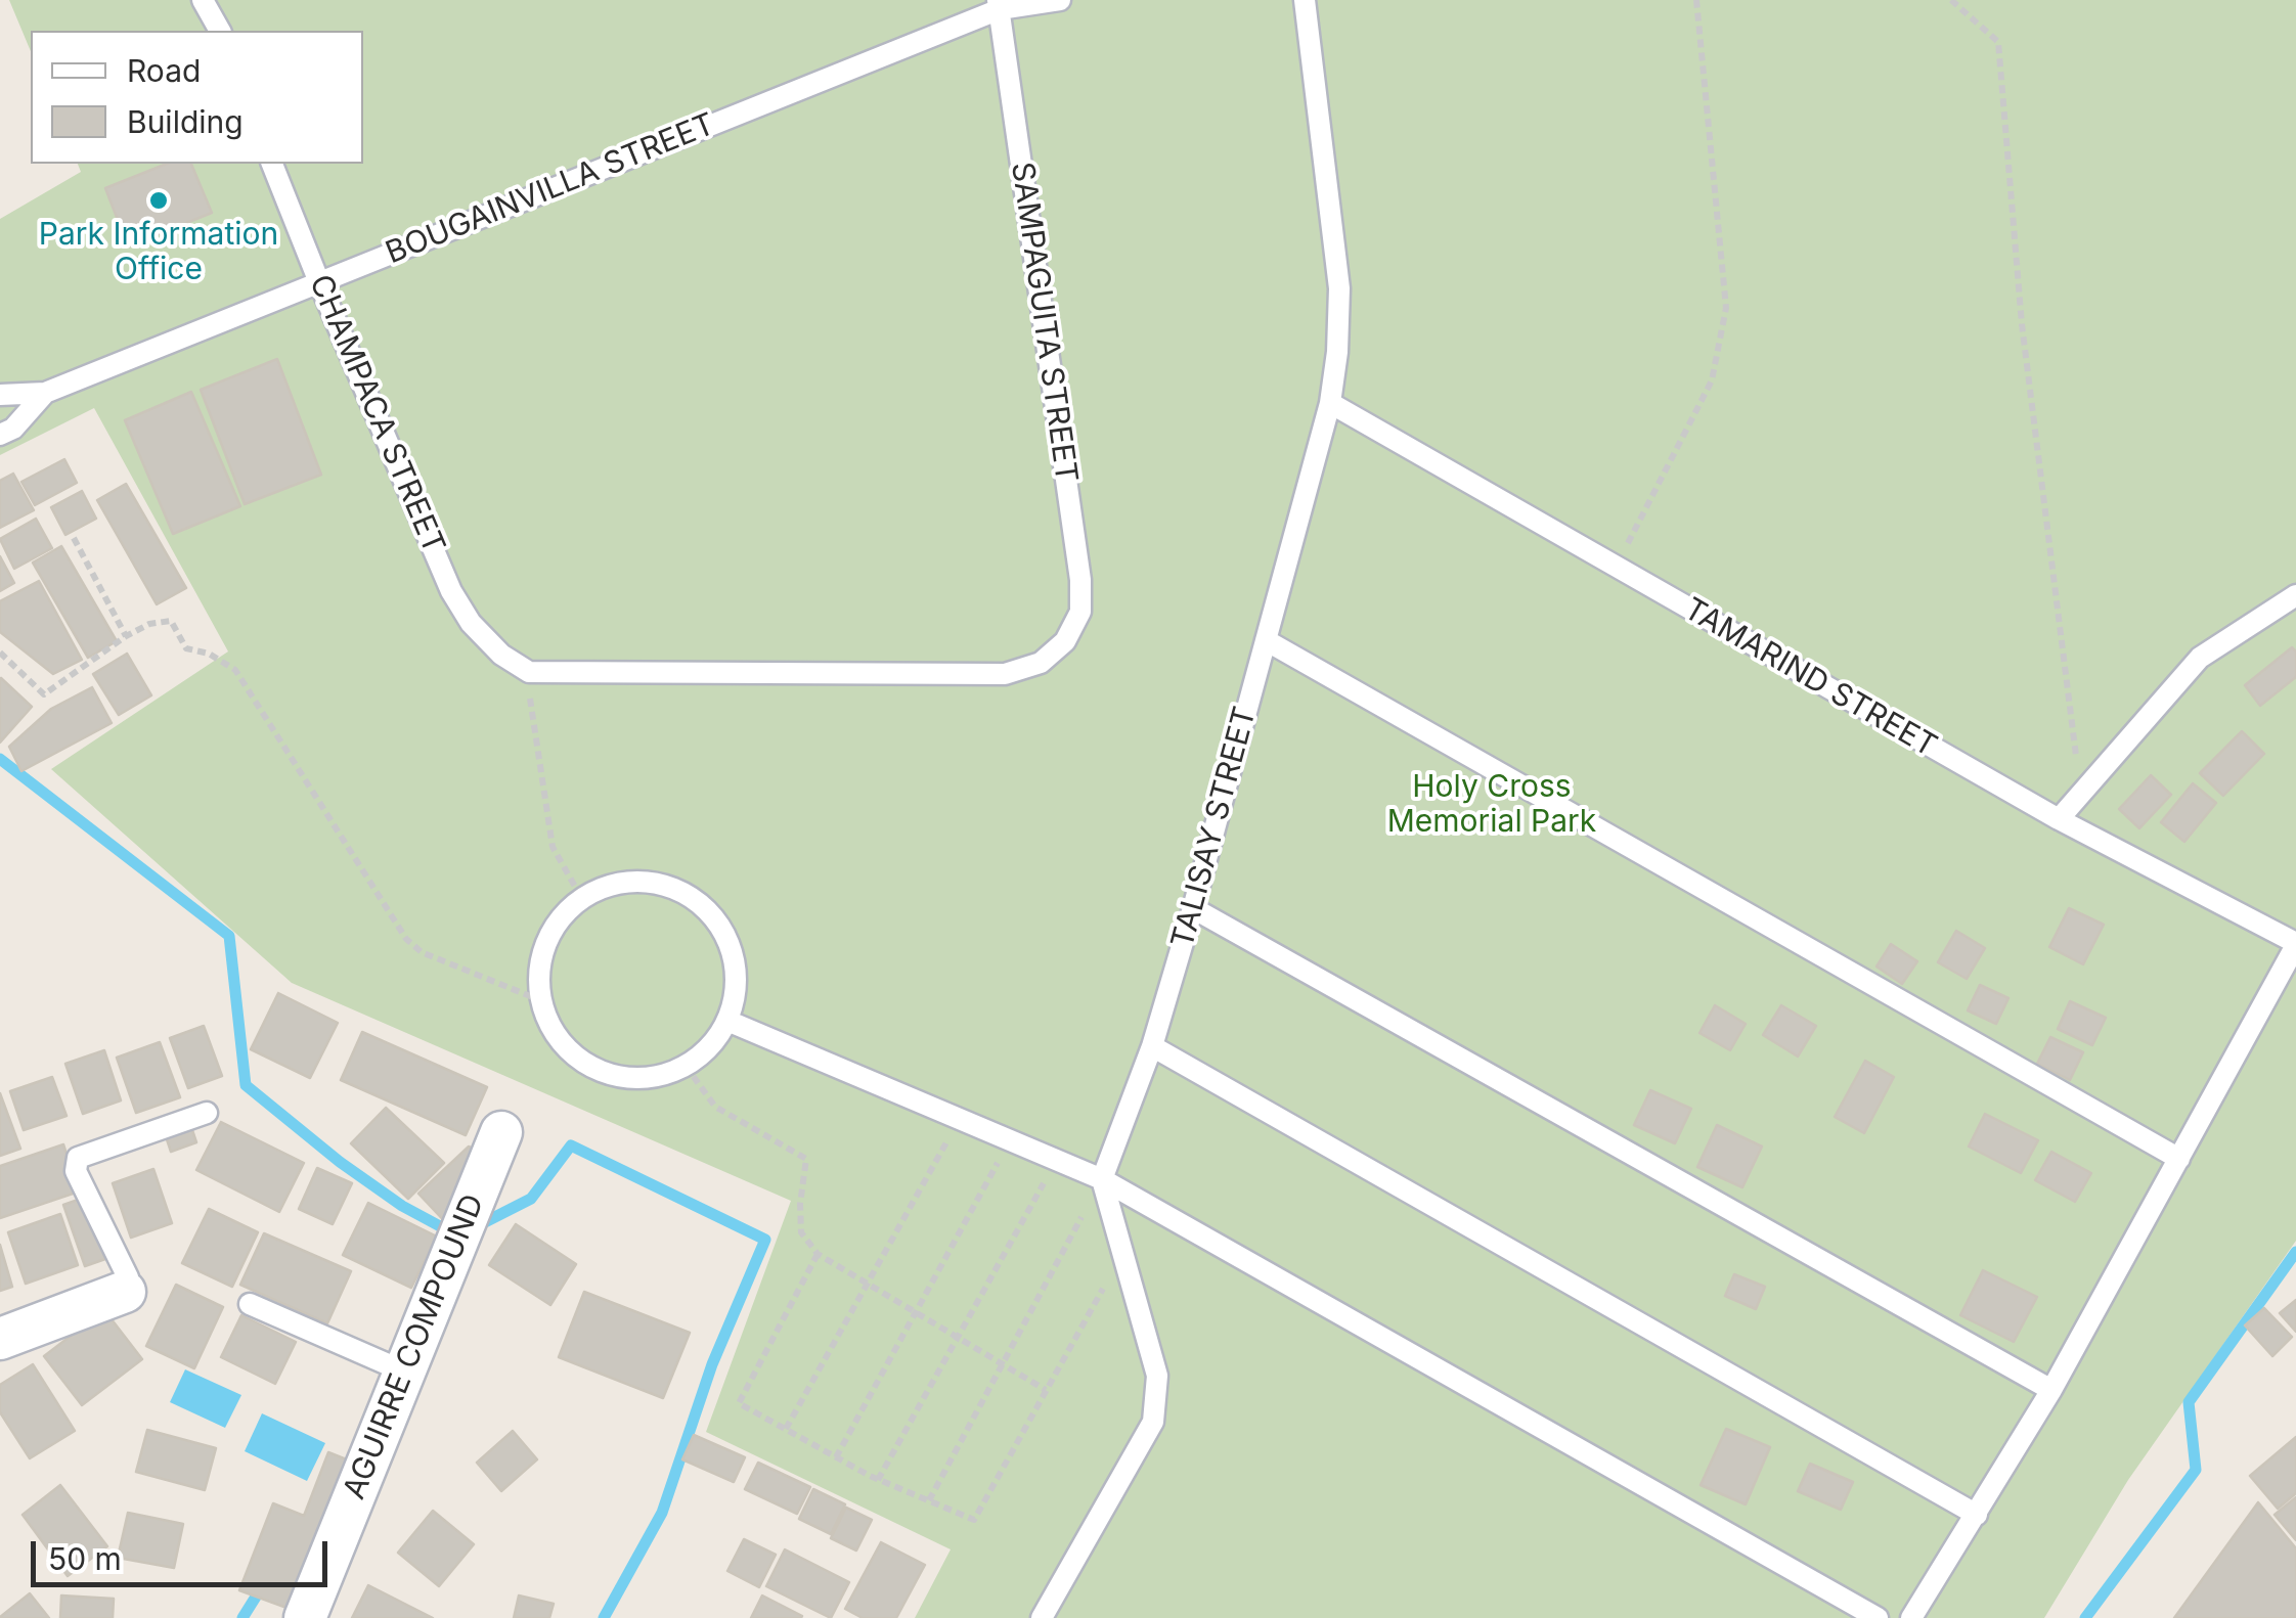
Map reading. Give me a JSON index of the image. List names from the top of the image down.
{
  "streets": {
    "street": ["AGUIRRE COMPOUND"],
    "lane": [
      "BOUGAINVILLA STREET",
      "SAMPAGUITA STREET",
      "CHAMPACA STREET",
      "TAMARIND STREET",
      "TALISAY STREET"
    ]
  },
  "crossings": [
    ["BOUGAINVILLA STREET", "SAMPAGUITA STREET"],
    ["BOUGAINVILLA STREET", "CHAMPACA STREET"],
    ["SAMPAGUITA STREET", "CHAMPACA STREET"],
    ["TAMARIND STREET", "TALISAY STREET"]
  ],
  "parks": ["Holy Cross Memorial Park"],
  "places": ["Park Information Office"],
  "legend": ["Road", "Building"],
  "scale_bar": "50 m"
}
